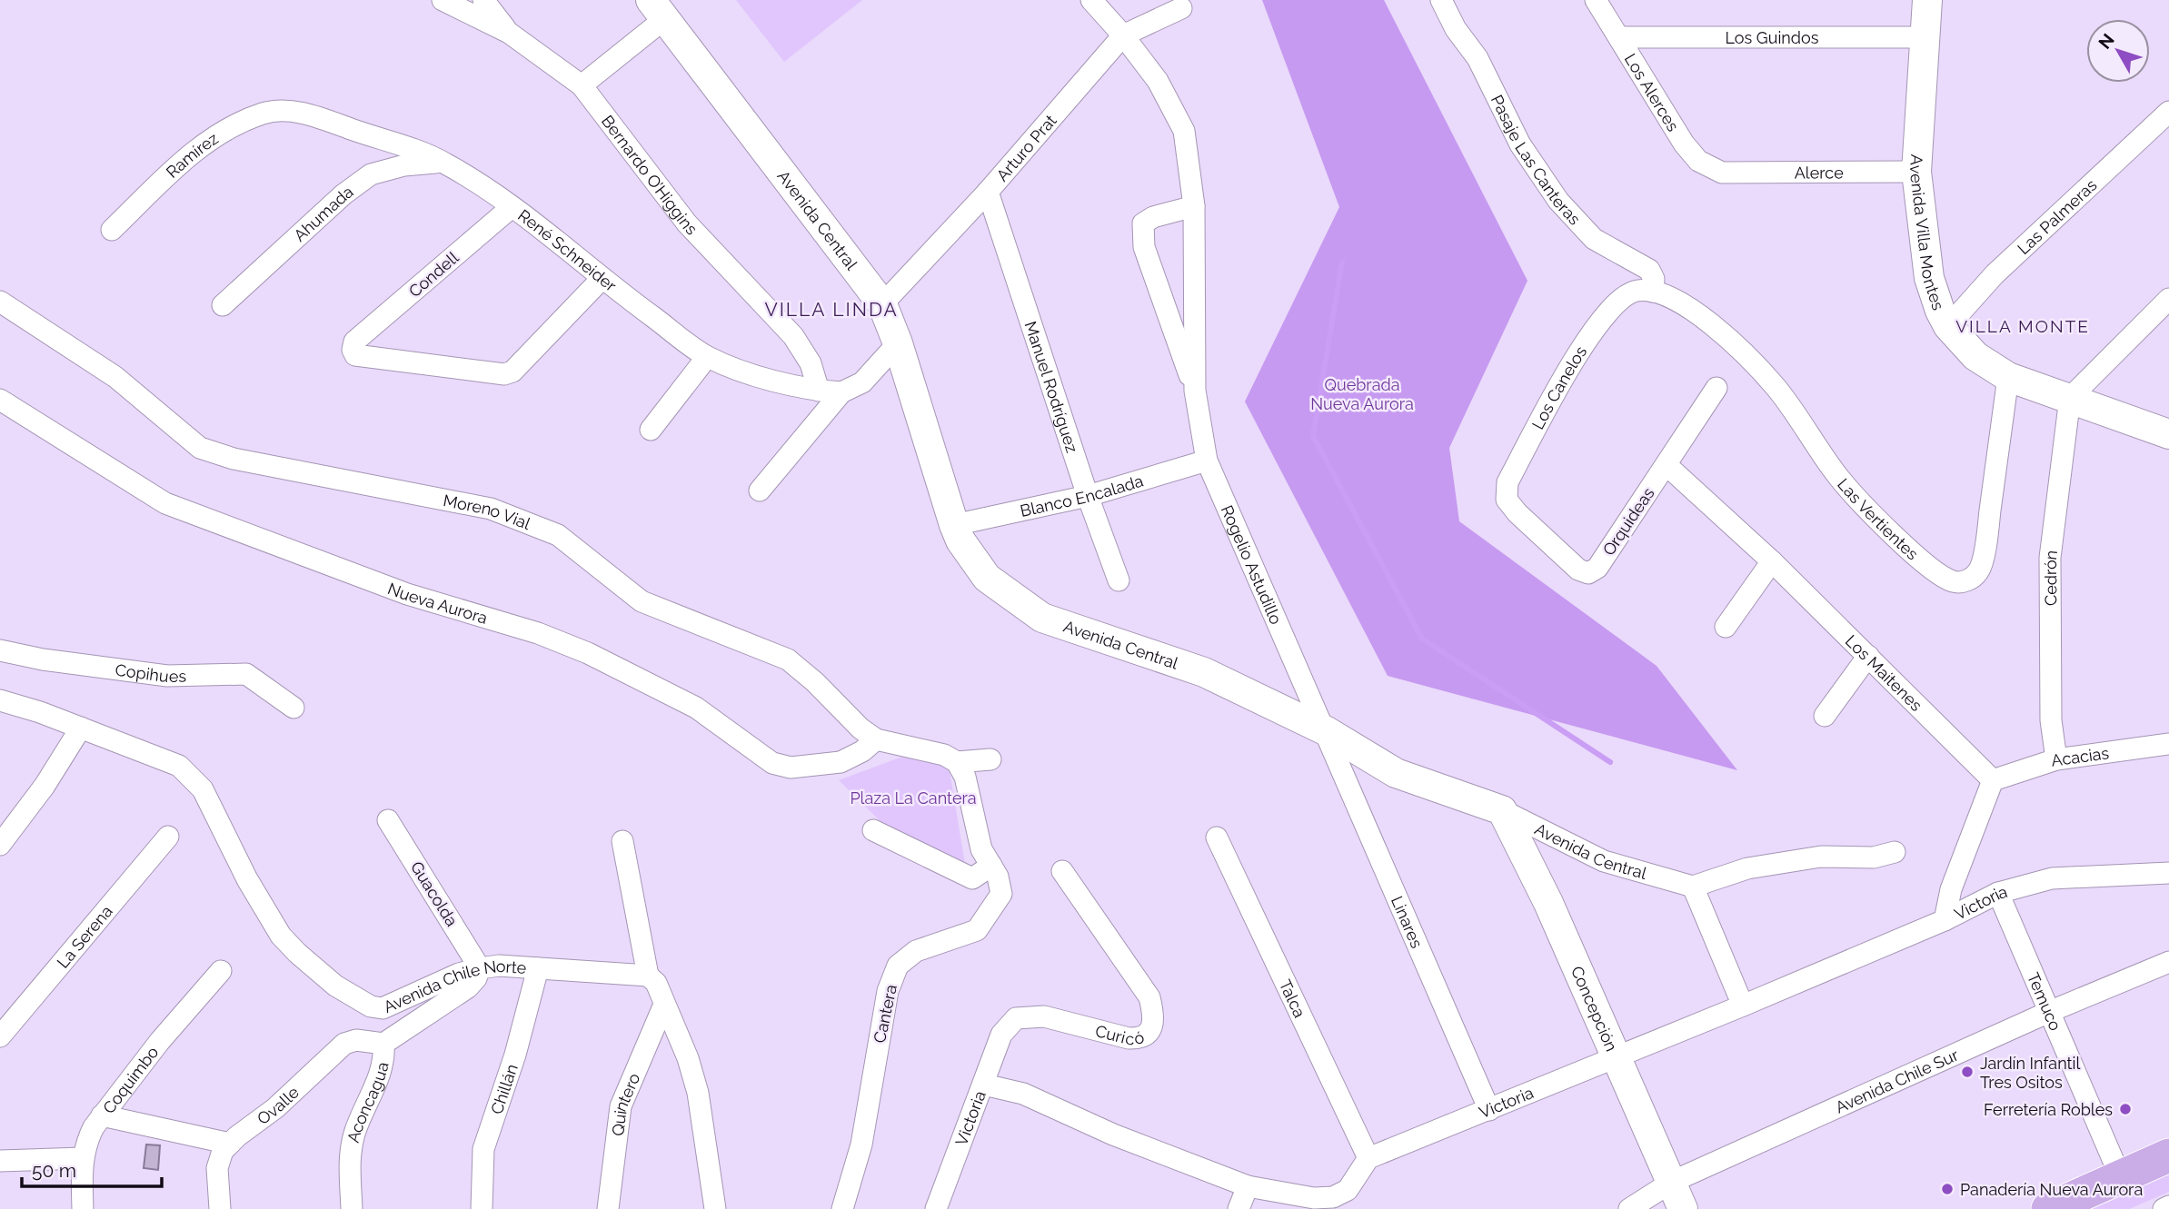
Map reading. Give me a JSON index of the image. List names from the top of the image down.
{
  "streets": {
    "street": [
      "Los Guindos",
      "Los Alerces",
      "Arturo Prat",
      "Ramírez",
      "Pasaje Las Canteras",
      "Alerce",
      "Bernardo O’Higgins",
      "Ahumada",
      "Las Palmeras",
      "Avenida Central",
      "Avenida Villa Montes",
      "René Schneider",
      "Condell",
      "Manuel Rodríguez",
      "Los Canelos",
      "Blanco Encalada",
      "Moreno Vial",
      "Las Vertientes",
      "Orquideas",
      "Rogelio Astudillo",
      "Cedrón",
      "Nueva Aurora",
      "Copihues",
      "Los Maitenes",
      "Acacias",
      "Guacolda",
      "Victoria",
      "Linares",
      "La Serena",
      "Avenida Chile Norte",
      "Talca",
      "Temuco",
      "Concepción",
      "Cantera",
      "Curicó",
      "Coquimbo",
      "Avenida Chile Sur",
      "Chillán",
      "Aconcagua",
      "Ovalle",
      "Quintero"
    ]
  },
  "crossings": [
    ["Los Guindos", "Los Alerces"],
    ["Los Guindos", "Avenida Villa Montes"],
    ["Los Alerces", "Alerce"],
    ["Arturo Prat", "Avenida Central"],
    ["Arturo Prat", "Manuel Rodríguez"],
    ["Arturo Prat", "Rogelio Astudillo"],
    ["Ramírez", "René Schneider"],
    ["Pasaje Las Canteras", "Los Canelos"],
    ["Pasaje Las Canteras", "Las Vertientes"],
    ["Alerce", "Avenida Villa Montes"],
    ["Bernardo O’Higgins", "René Schneider"],
    ["Ahumada", "René Schneider"],
    ["Las Palmeras", "Avenida Villa Montes"],
    ["Avenida Central", "Blanco Encalada"],
    ["Avenida Central", "Rogelio Astudillo"],
    ["Avenida Central", "Linares"],
    ["Avenida Central", "Concepción"],
    ["Avenida Villa Montes", "Las Vertientes"],
    ["Avenida Villa Montes", "Cedrón"],
    ["René Schneider", "Condell"],
    ["Manuel Rodríguez", "Blanco Encalada"],
    ["Los Canelos", "Las Vertientes"],
    ["Los Canelos", "Orquideas"],
    ["Blanco Encalada", "Rogelio Astudillo"],
    ["Moreno Vial", "Nueva Aurora"],
    ["Orquideas", "Los Maitenes"],
    ["Rogelio Astudillo", "Linares"],
    ["Cedrón", "Acacias"],
    ["Los Maitenes", "Acacias"],
    ["Guacolda", "Avenida Chile Norte"],
    ["Guacolda", "Aconcagua"],
    ["Victoria", "Linares"],
    ["Victoria", "Talca"],
    ["Victoria", "Temuco"],
    ["Victoria", "Concepción"],
    ["Victoria", "Curicó"],
    ["Avenida Chile Norte", "Chillán"],
    ["Avenida Chile Norte", "Aconcagua"],
    ["Temuco", "Avenida Chile Sur"],
    ["Concepción", "Avenida Chile Sur"],
    ["Aconcagua", "Ovalle"]
  ],
  "districts": ["VILLA LINDA", "VILLA MONTE"],
  "parks": ["Quebrada Nueva Aurora", "Plaza La Cantera"],
  "places": ["Jardín Infantil Tres Ositos", "Ferretería Robles", "Panadería Nueva Aurora"],
  "scale_bar": "50 m",
  "north": "top left"
}
